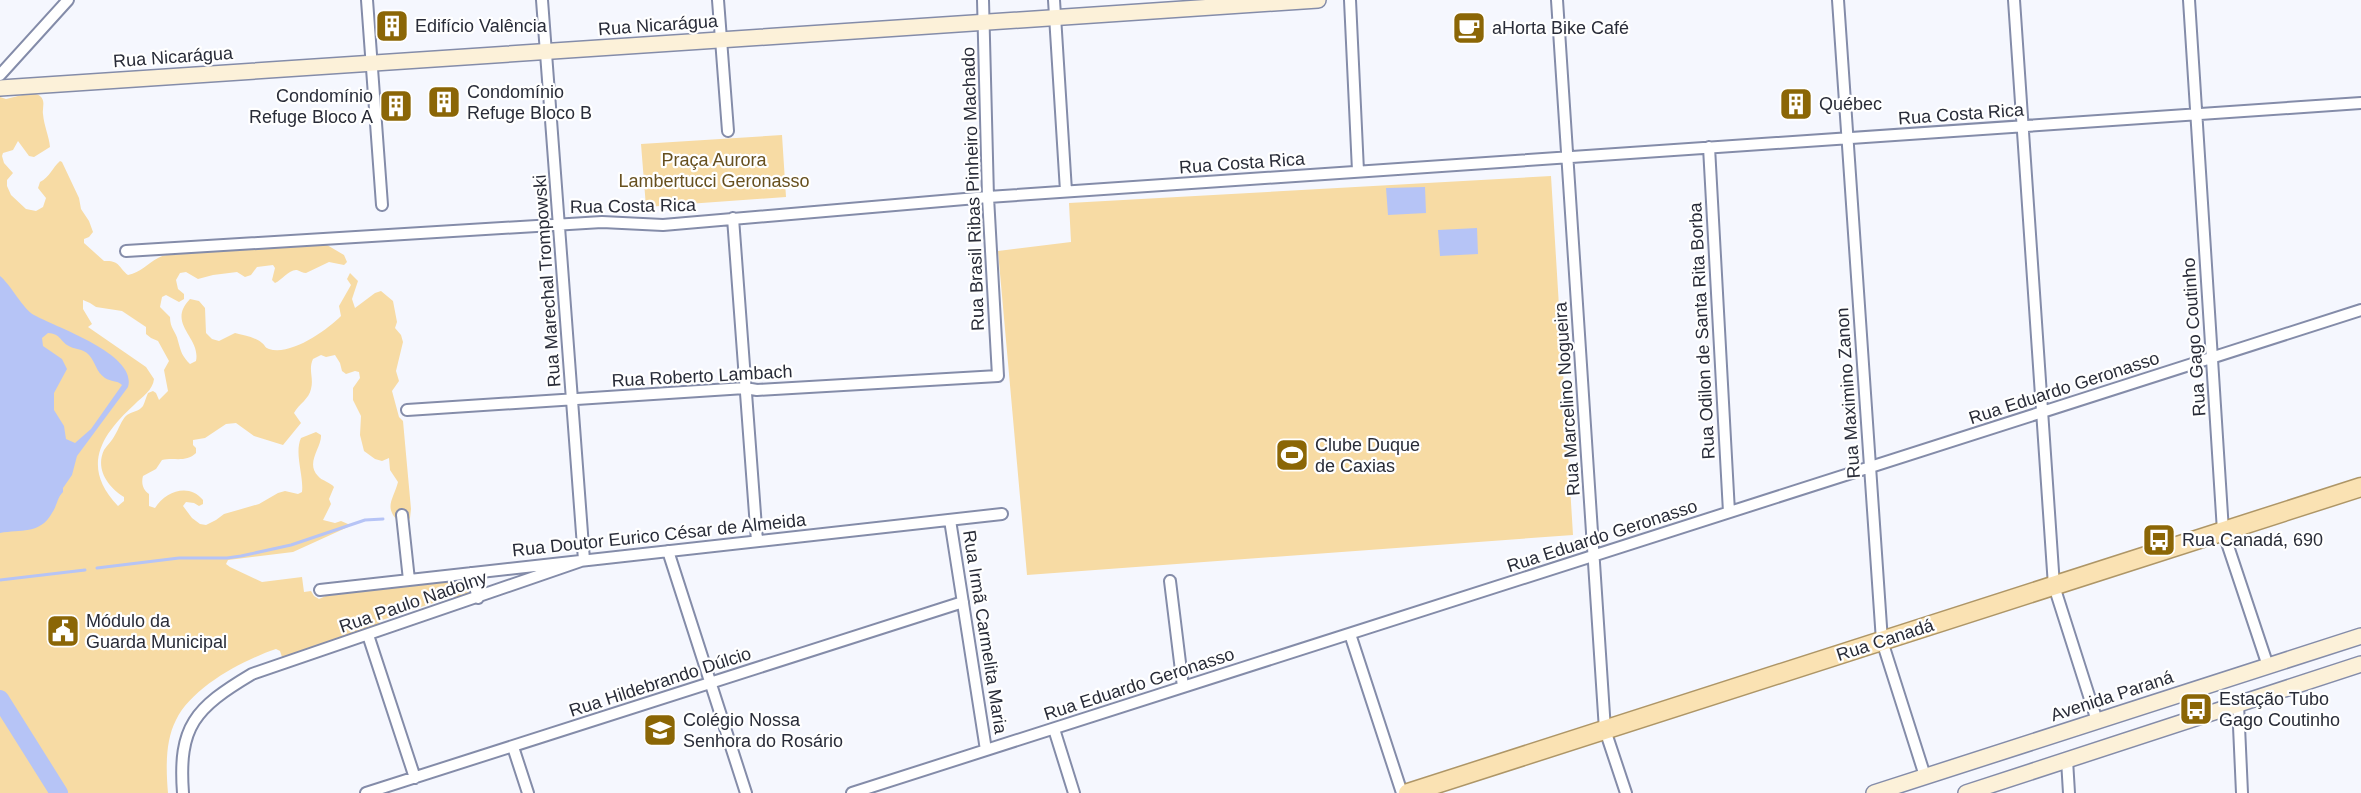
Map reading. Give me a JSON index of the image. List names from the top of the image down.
{
  "streets": {
    "main road": ["Rua Nicarágua", "Rua Canadá", "Avenida Paraná"],
    "street": [
      "Rua Costa Rica",
      "Rua Brasil Ribas Pinheiro Machado",
      "Rua Marechal Trompowski",
      "Rua Odilon de Santa Rita Borba",
      "Rua Gago Coutinho",
      "Rua Roberto Lambach",
      "Rua Eduardo Geronasso",
      "Rua Maximino Zanon",
      "Rua Marcelino Nogueira",
      "Rua Doutor Eurico César de Almeida",
      "Rua Paulo Nadolny",
      "Rua Irmã Carmelita Maria",
      "Rua Hildebrando Dúlcio"
    ]
  },
  "crossings": [
    ["Rua Nicarágua", "Rua Brasil Ribas Pinheiro Machado"],
    ["Rua Nicarágua", "Rua Marechal Trompowski"],
    ["Rua Costa Rica", "Rua Brasil Ribas Pinheiro Machado"],
    ["Rua Costa Rica", "Rua Marechal Trompowski"],
    ["Rua Costa Rica", "Rua Odilon de Santa Rita Borba"],
    ["Rua Costa Rica", "Rua Gago Coutinho"],
    ["Rua Costa Rica", "Rua Maximino Zanon"],
    ["Rua Costa Rica", "Rua Marcelino Nogueira"],
    ["Rua Brasil Ribas Pinheiro Machado", "Rua Roberto Lambach"],
    ["Rua Marechal Trompowski", "Rua Roberto Lambach"],
    ["Rua Marechal Trompowski", "Rua Doutor Eurico César de Almeida"],
    ["Rua Marechal Trompowski", "Rua Paulo Nadolny"],
    ["Rua Odilon de Santa Rita Borba", "Rua Eduardo Geronasso"],
    ["Rua Gago Coutinho", "Rua Eduardo Geronasso"],
    ["Rua Gago Coutinho", "Rua Canadá"],
    ["Rua Gago Coutinho", "Avenida Paraná"],
    ["Rua Eduardo Geronasso", "Rua Maximino Zanon"],
    ["Rua Eduardo Geronasso", "Rua Marcelino Nogueira"],
    ["Rua Eduardo Geronasso", "Rua Irmã Carmelita Maria"],
    ["Rua Maximino Zanon", "Rua Canadá"],
    ["Rua Maximino Zanon", "Avenida Paraná"],
    ["Rua Marcelino Nogueira", "Rua Canadá"],
    ["Rua Doutor Eurico César de Almeida", "Rua Paulo Nadolny"],
    ["Rua Doutor Eurico César de Almeida", "Rua Irmã Carmelita Maria"],
    ["Rua Irmã Carmelita Maria", "Rua Hildebrando Dúlcio"]
  ],
  "parks": ["Praça Aurora Lambertucci Geronasso"],
  "places": {
    "building": [
      "Edifício Valência",
      "Condomínio Refuge Bloco B",
      "Québec",
      "Condomínio Refuge Bloco A"
    ],
    "cafe": ["aHorta Bike Café"],
    "sports": ["Clube Duque de Caxias"],
    "bus stop": ["Rua Canadá, 690", "Estação Tubo Gago Coutinho"],
    "public building": ["Módulo da Guarda Municipal"],
    "school or university": ["Colégio Nossa Senhora do Rosário"]
  }
}
